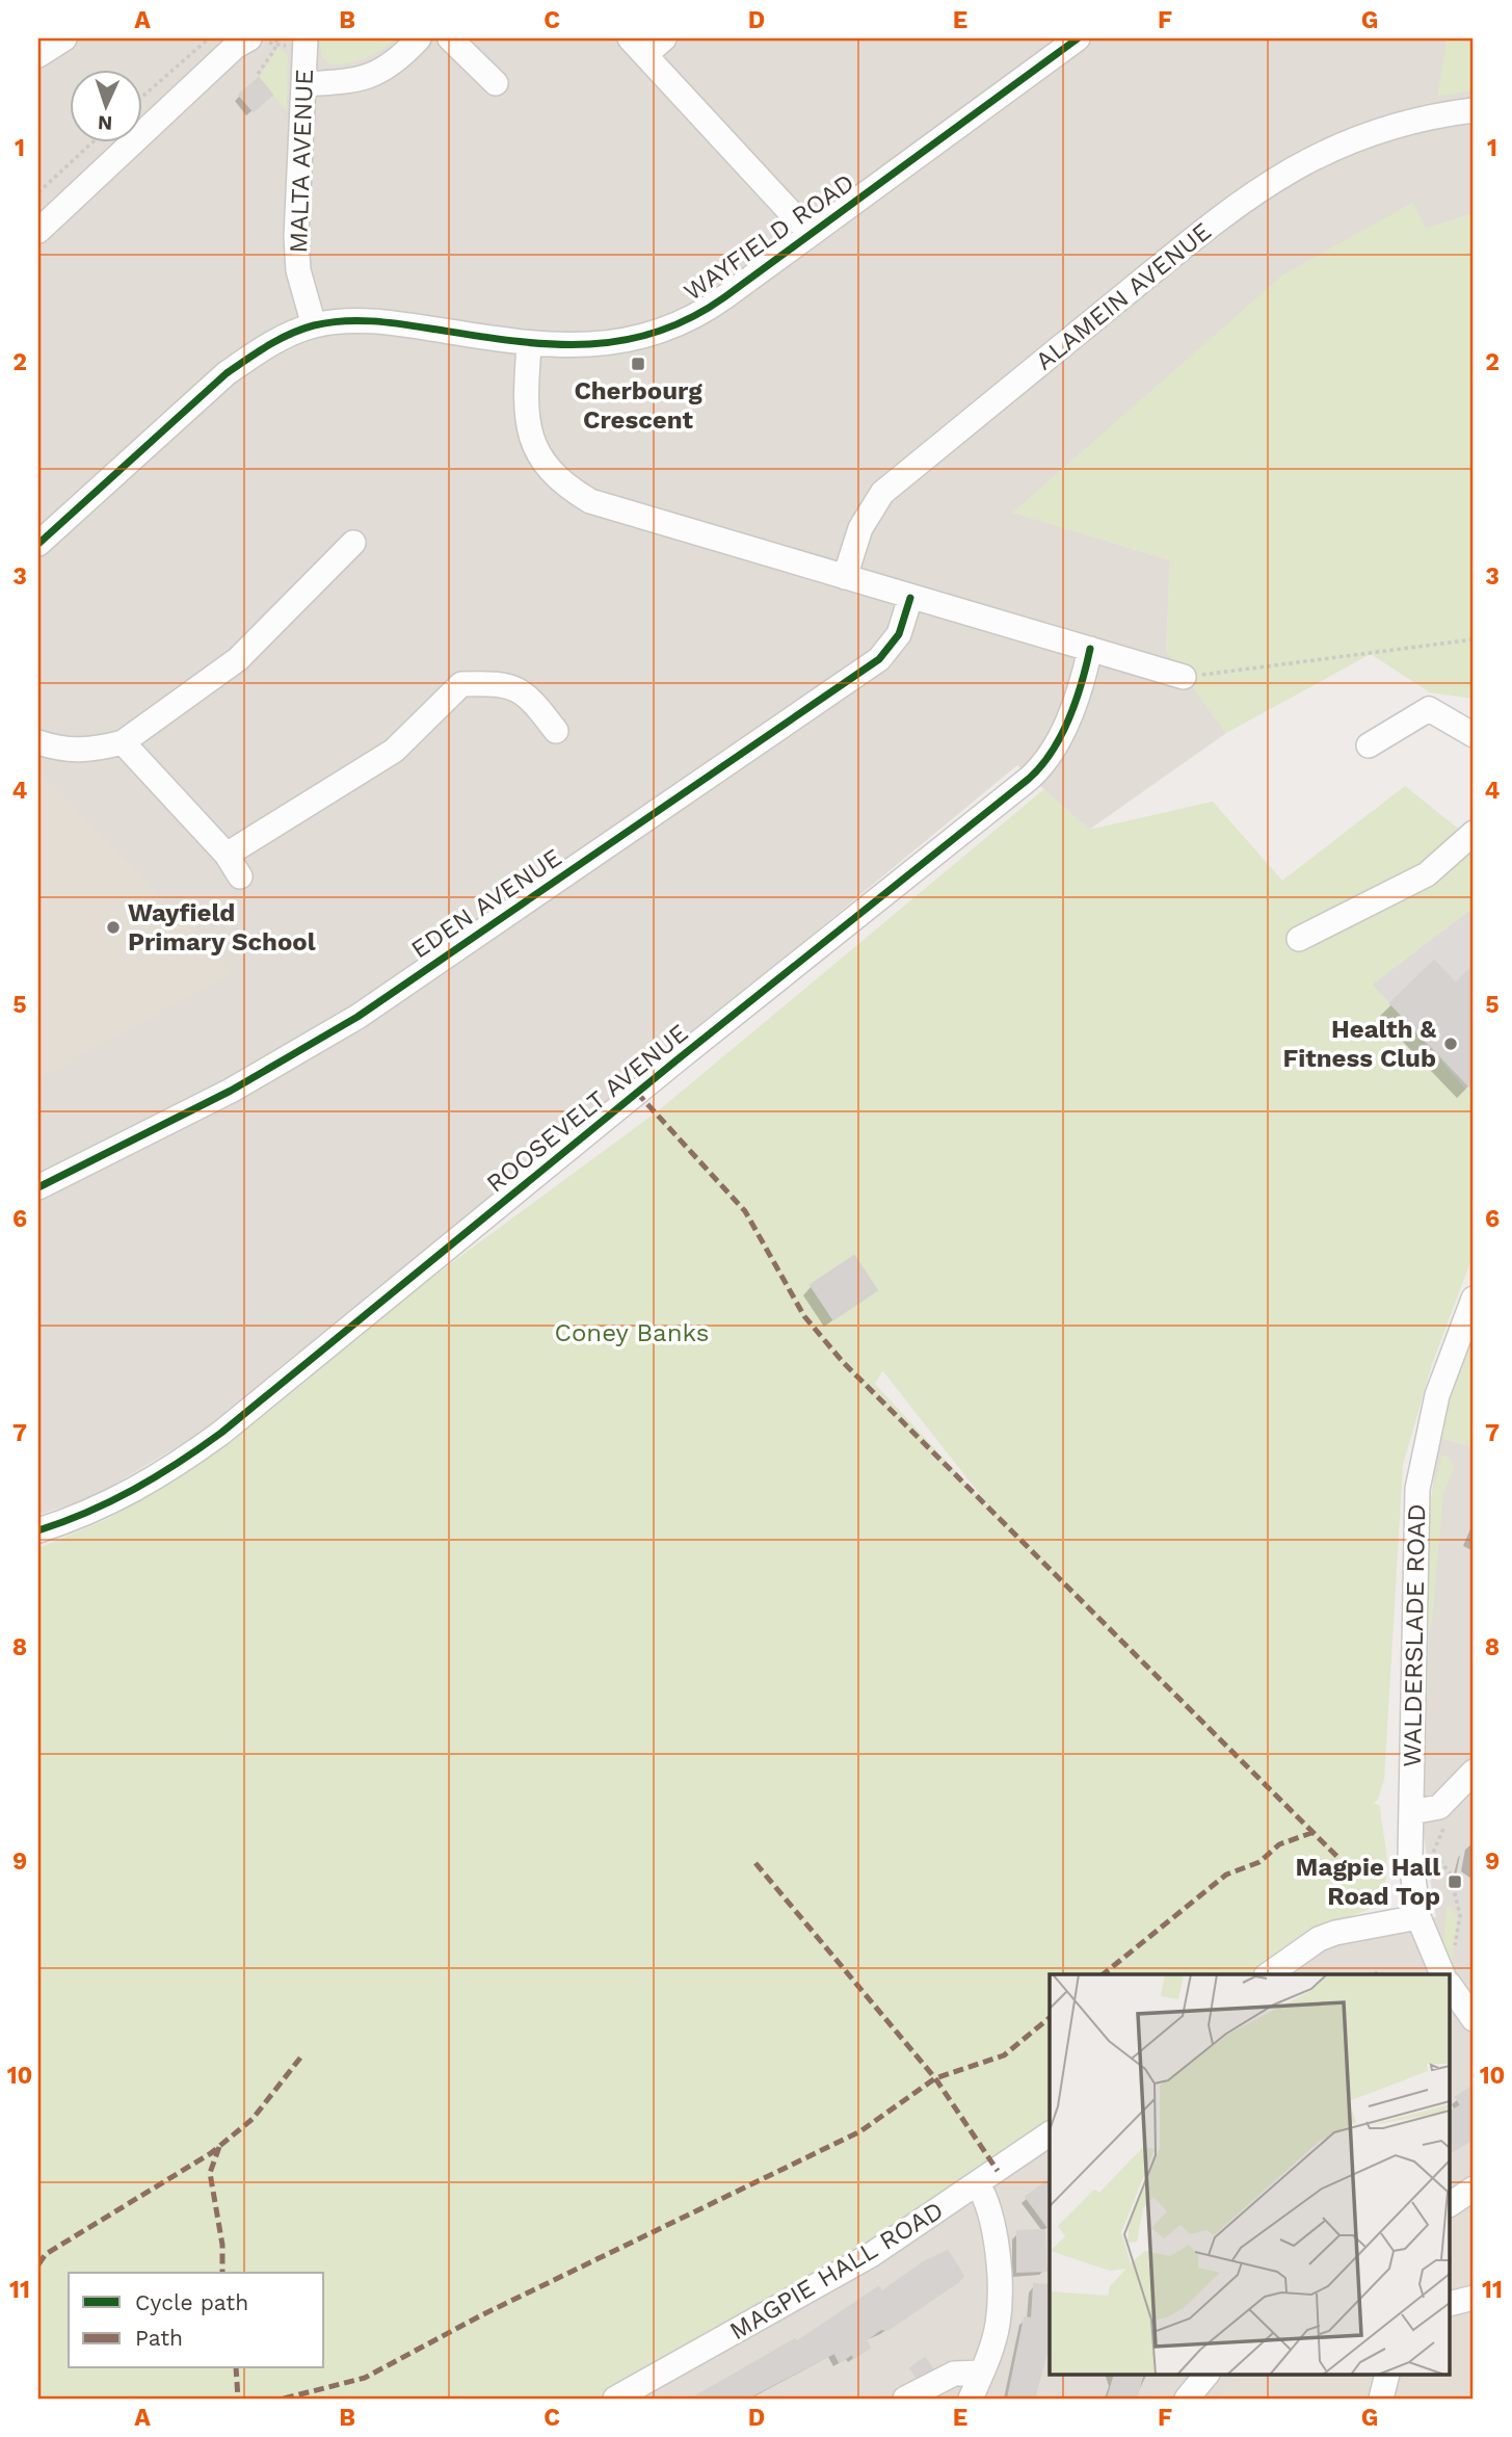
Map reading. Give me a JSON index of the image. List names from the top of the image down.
{
  "streets": {
    "street": [
      "MALTA AVENUE",
      "WAYFIELD ROAD",
      "ALAMEIN AVENUE",
      "EDEN AVENUE",
      "ROOSEVELT AVENUE",
      "WALDERSLADE ROAD",
      "MAGPIE HALL ROAD"
    ]
  },
  "crossings": [
    ["MALTA AVENUE", "WAYFIELD ROAD"]
  ],
  "parks": ["Coney Banks"],
  "places": {
    "transit": ["Cherbourg Crescent", "Magpie Hall Road Top"],
    "other": ["Wayfield Primary School", "Health & Fitness Club"]
  },
  "legend": ["Cycle path", "Path"],
  "north": "bottom",
  "grid": {
    "columns": [
      "A",
      "B",
      "C",
      "D",
      "E",
      "F",
      "G"
    ],
    "rows": [
      "1",
      "2",
      "3",
      "4",
      "5",
      "6",
      "7",
      "8",
      "9",
      "10",
      "11"
    ]
  }
}
